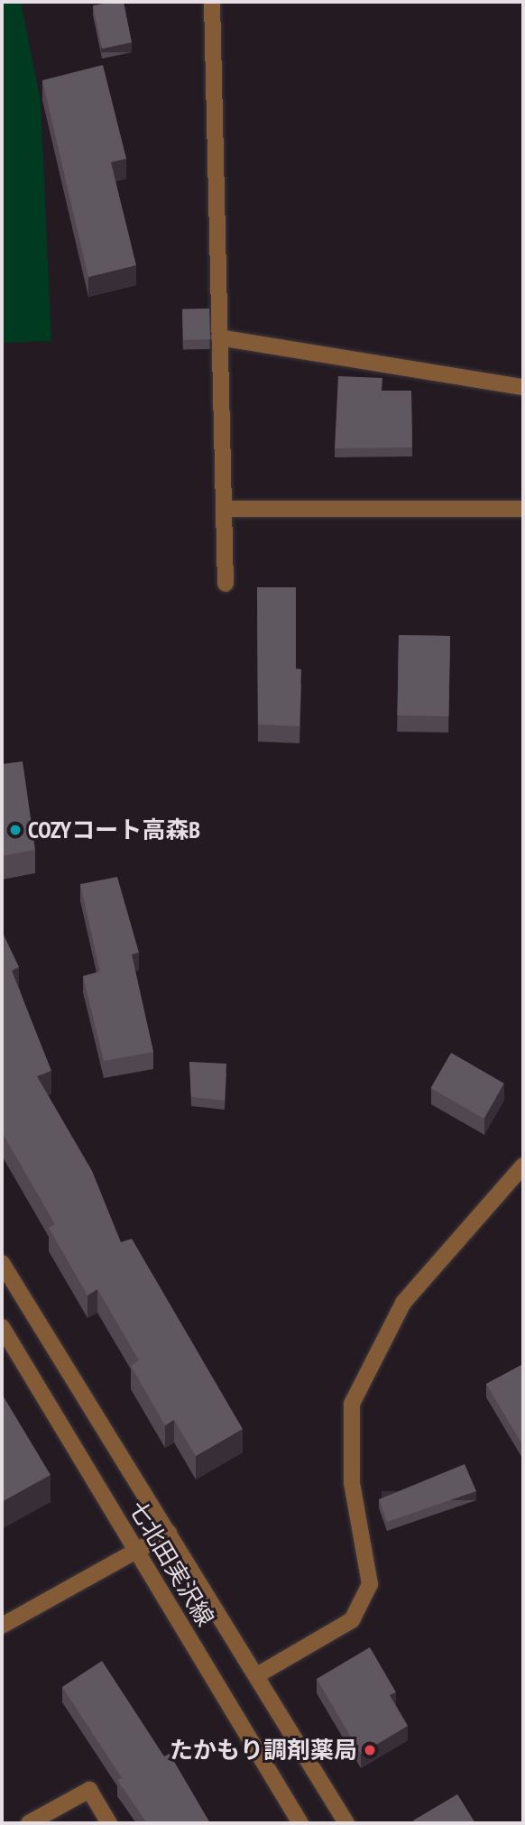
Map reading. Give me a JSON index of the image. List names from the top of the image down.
{
  "streets": {
    "street": ["七北田実沢線"]
  },
  "places": ["COZYコート高森B", "たかもり調剤薬局"]
}
